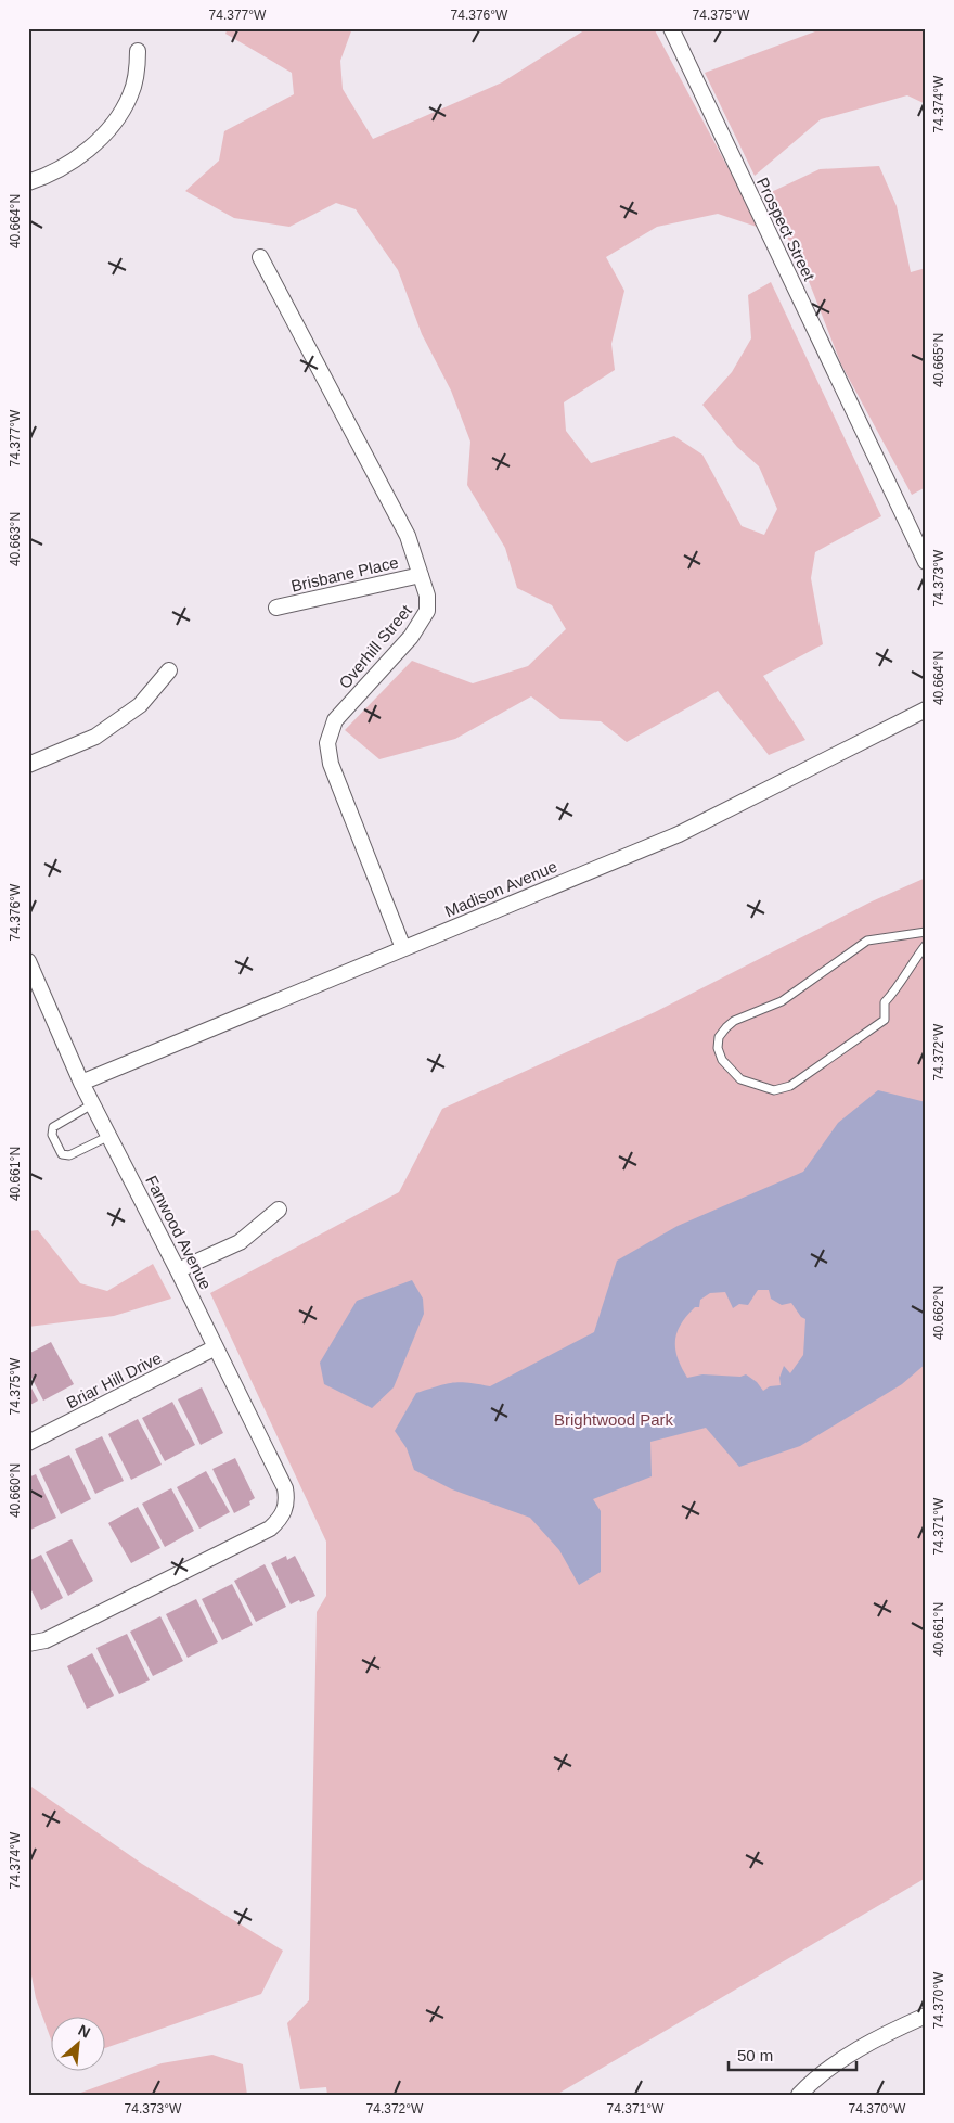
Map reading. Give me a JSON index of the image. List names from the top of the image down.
{
  "streets": {
    "street": [
      "Prospect Street",
      "Brisbane Place",
      "Overhill Street",
      "Madison Avenue",
      "Fanwood Avenue",
      "Briar Hill Drive"
    ]
  },
  "crossings": [
    ["Brisbane Place", "Overhill Street"],
    ["Overhill Street", "Madison Avenue"],
    ["Madison Avenue", "Fanwood Avenue"],
    ["Fanwood Avenue", "Briar Hill Drive"]
  ],
  "parks": ["Brightwood Park"],
  "scale_bar": "50 m",
  "north": "top right",
  "coordinates": [
    "74.377°W",
    "74.376°W",
    "74.375°W",
    "74.374°W",
    "40.664°N",
    "40.665°N",
    "40.663°N",
    "74.373°W",
    "74.372°W",
    "40.661°N",
    "40.662°N",
    "40.660°N",
    "74.371°W",
    "74.370°W"
  ]
}
